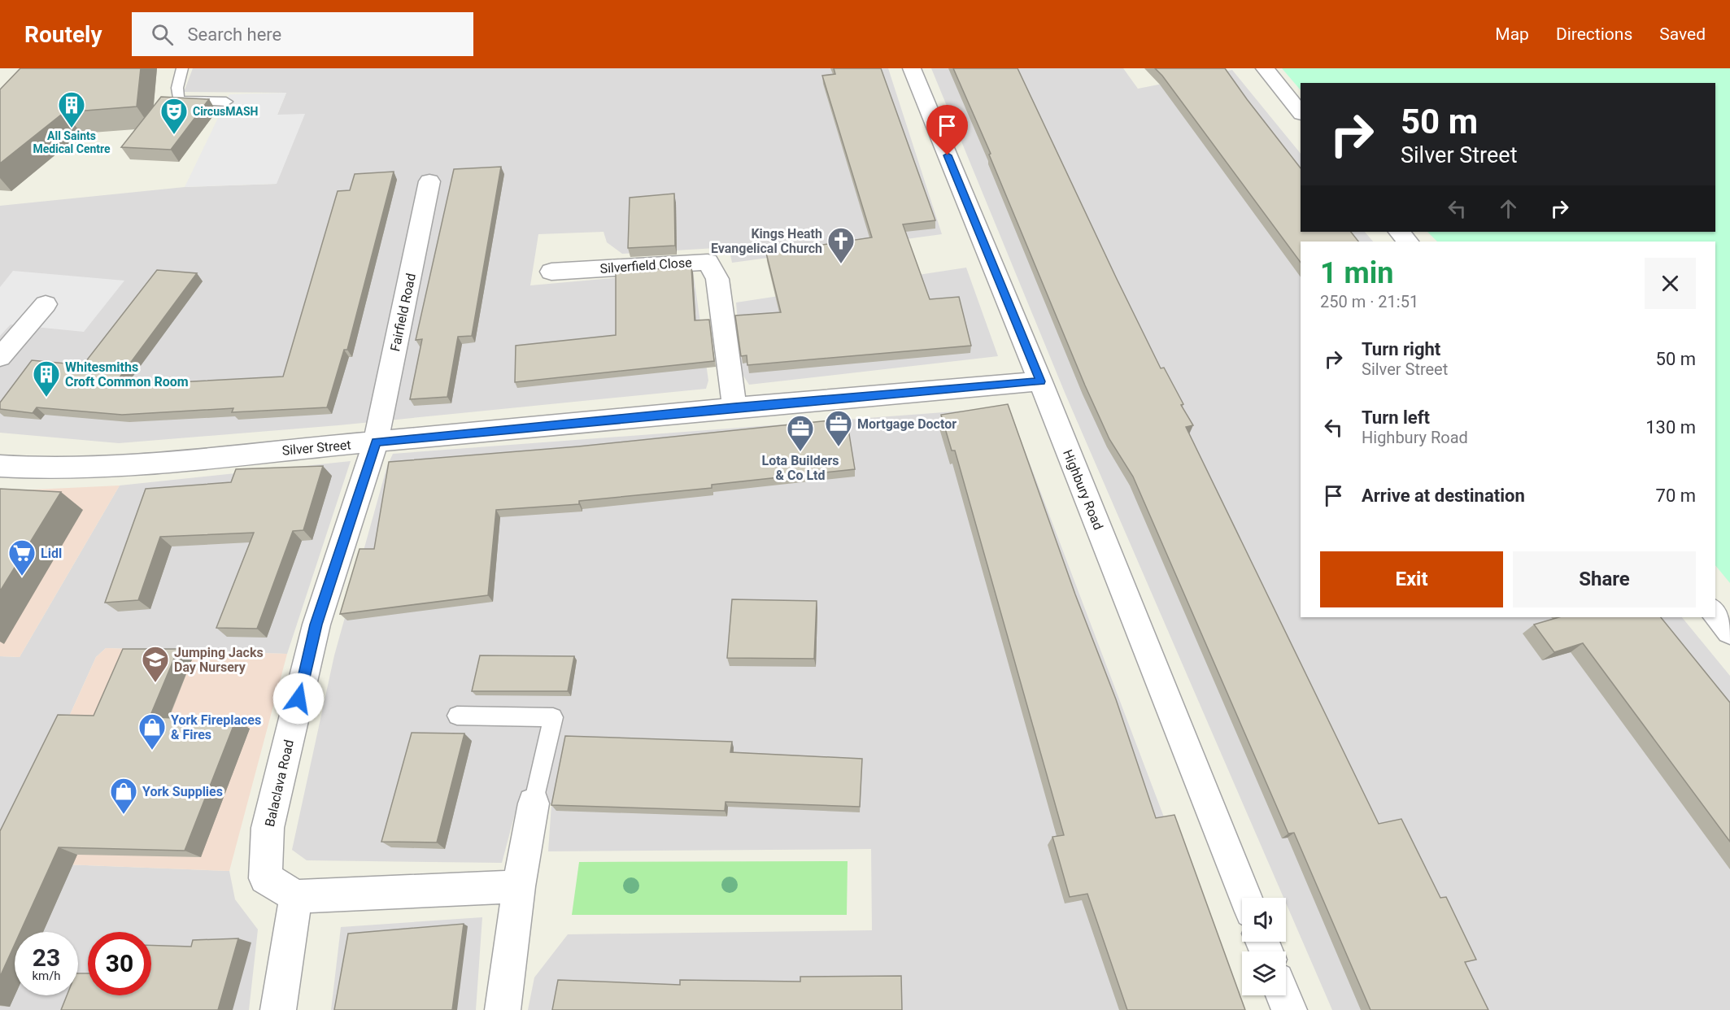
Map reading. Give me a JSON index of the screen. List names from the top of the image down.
{
  "streets": {
    "street": [
      "Silverfield Close",
      "Fairfield Road",
      "Silver Street",
      "Highbury Road",
      "Balaclava Road"
    ]
  },
  "crossings": [
    ["Silverfield Close", "Silver Street"],
    ["Fairfield Road", "Silver Street"],
    ["Fairfield Road", "Balaclava Road"],
    ["Silver Street", "Highbury Road"],
    ["Silver Street", "Balaclava Road"]
  ],
  "places": {
    "building": ["All Saints Medical Centre", "Whitesmiths Croft Common Room"],
    "theatre": ["CircusMASH"],
    "church": ["Kings Heath Evangelical Church"],
    "office": ["Mortgage Doctor", "Lota Builders & Co Ltd"],
    "supermarket": ["Lidl"],
    "school or university": ["Jumping Jacks Day Nursery"],
    "shop": ["York Fireplaces & Fires", "York Supplies"]
  },
  "page": {
    "header": "Routely",
    "search": "Search here",
    "nav": ["Map", "Directions", "Saved"],
    "turn": ["50 m", "Silver Street"],
    "heading": ["1 min", "250 m · 21:51"],
    "list": [
      {
        "name": "Turn right",
        "note": "Silver Street",
        "value": "50 m"
      },
      {
        "name": "Turn left",
        "note": "Highbury Road",
        "value": "130 m"
      },
      {
        "name": "Arrive at destination",
        "value": "70 m"
      }
    ],
    "buttons": ["Exit", "Share"],
    "speed": "23 km/h",
    "limit": "30"
  }
}
